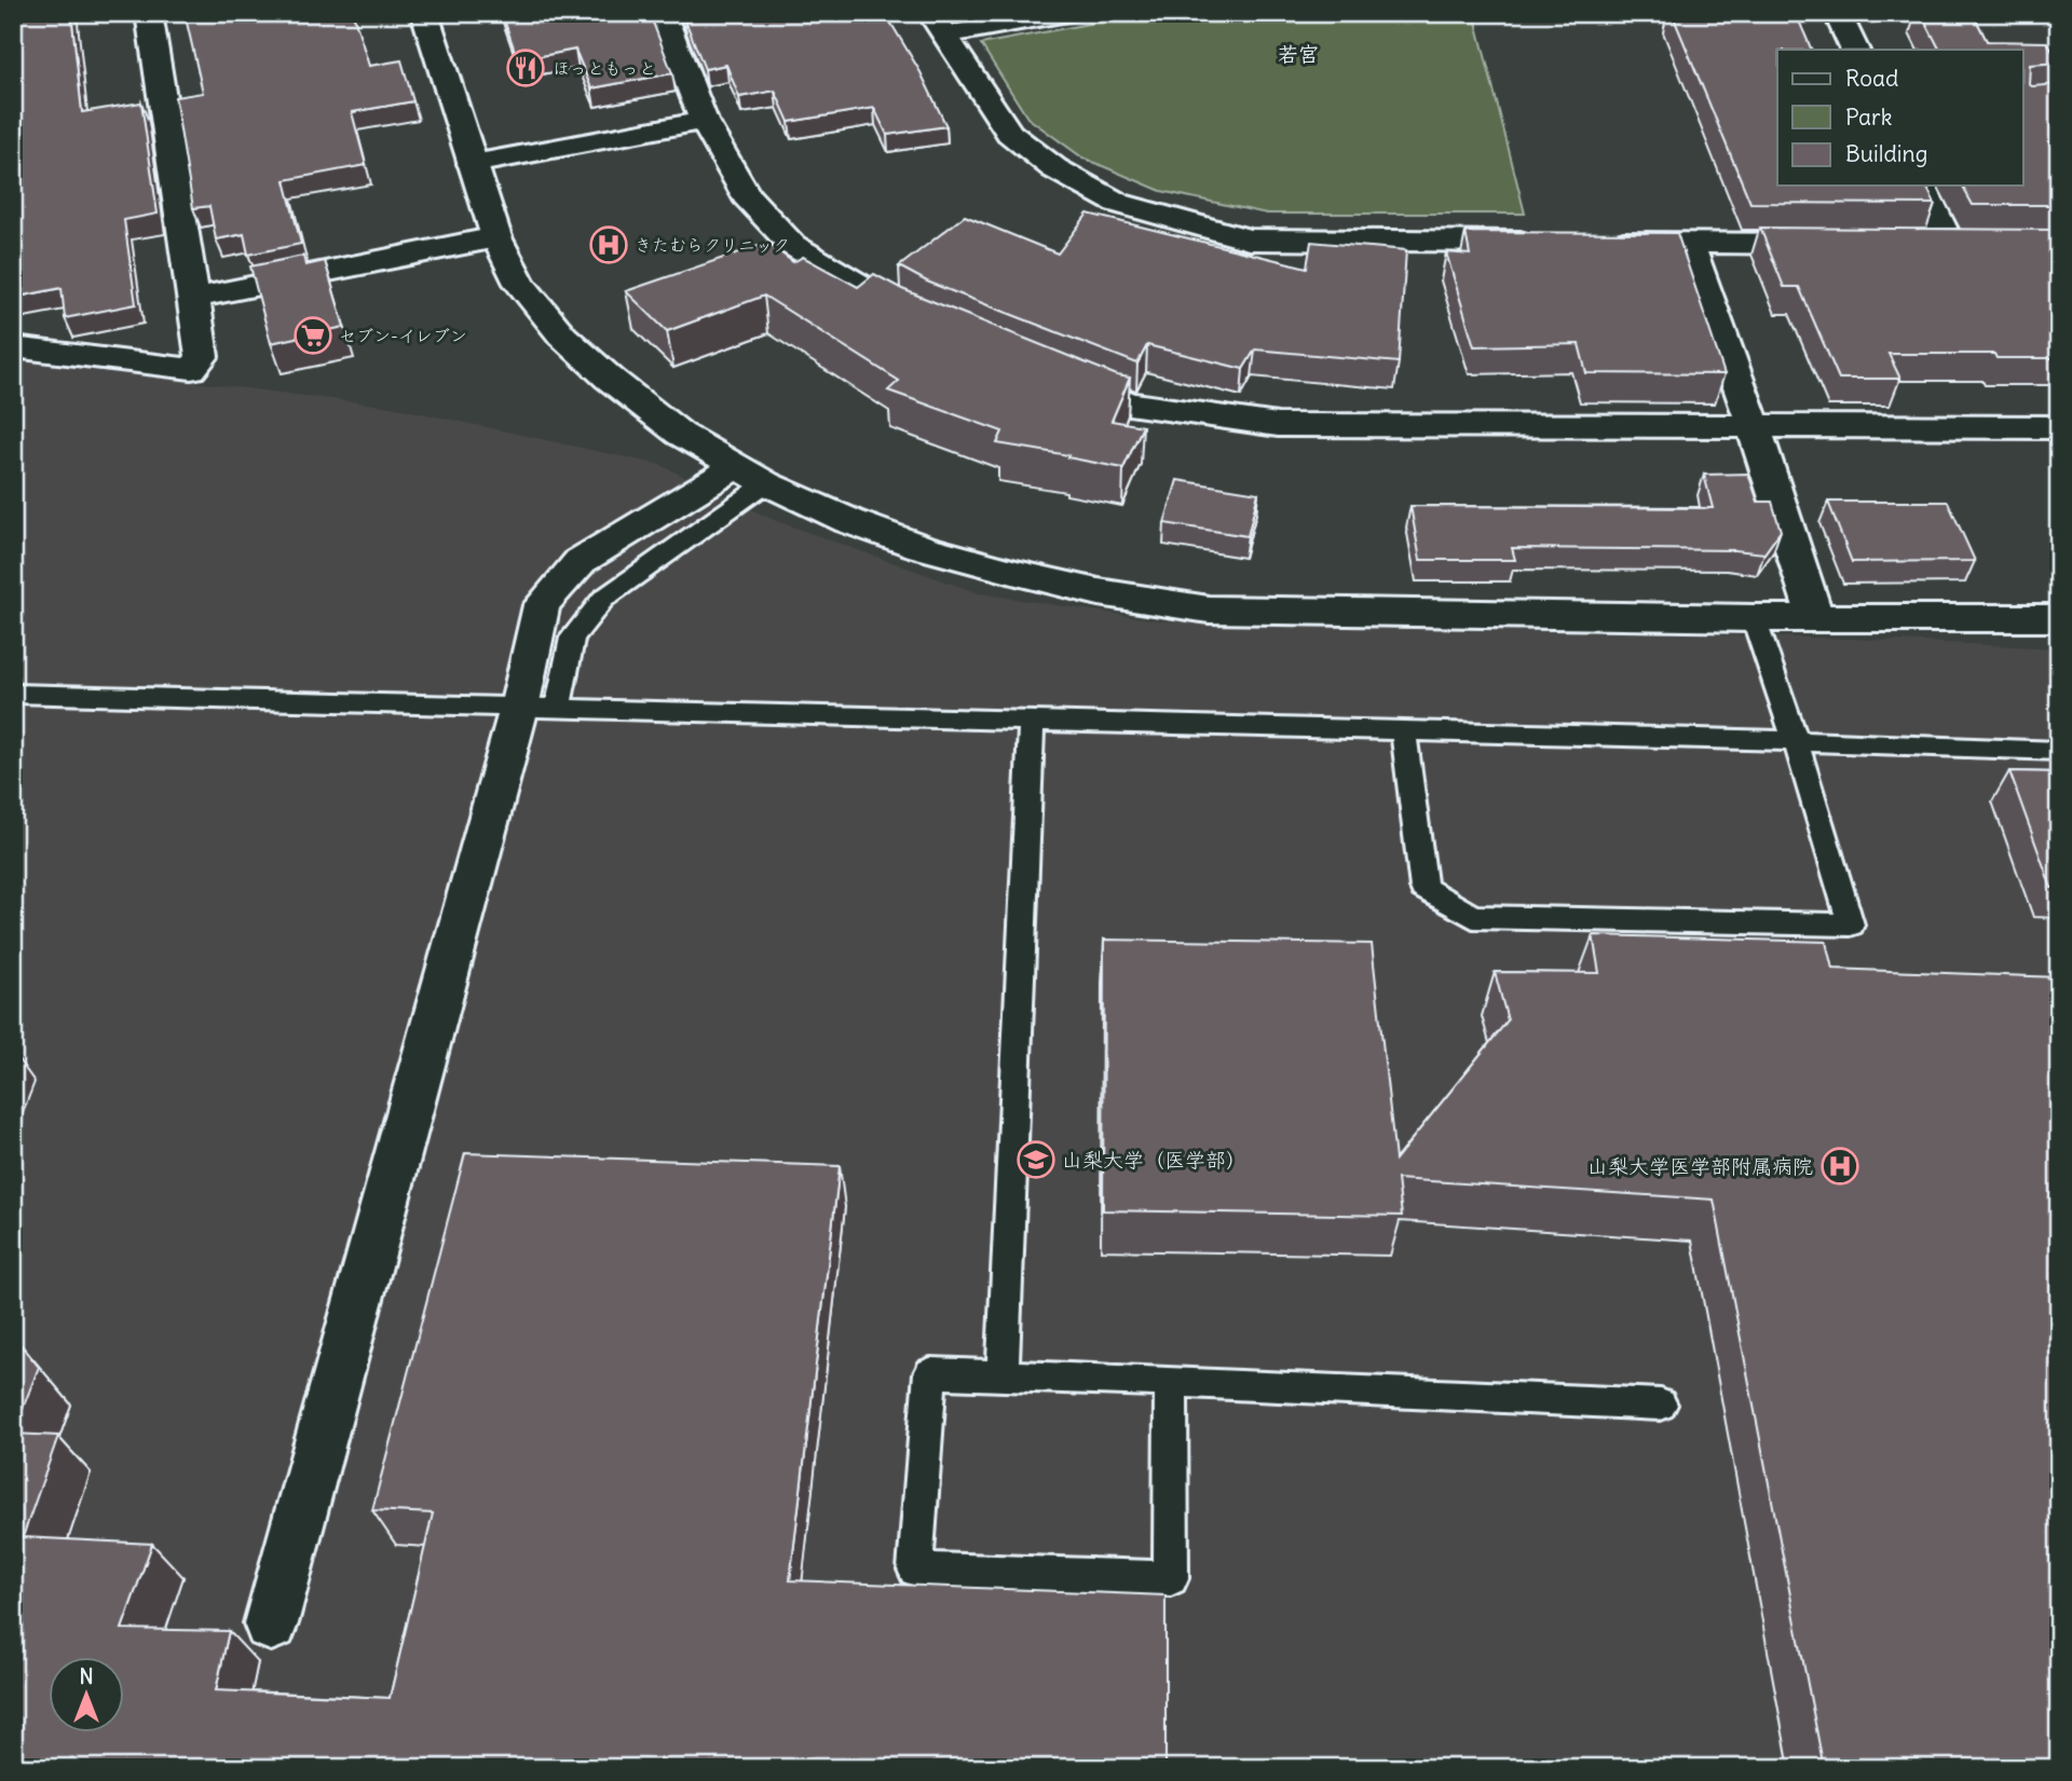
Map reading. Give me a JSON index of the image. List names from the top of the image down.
{
  "districts": ["若宮"],
  "places": {
    "restaurant": ["ほっともっと"],
    "hospital": ["きたむらクリニック", "山梨大学医学部附属病院"],
    "supermarket": ["セブン-イレブン"],
    "school or university": ["山梨大学（医学部）"]
  },
  "legend": ["Road", "Park", "Building"],
  "north": "top"
}
